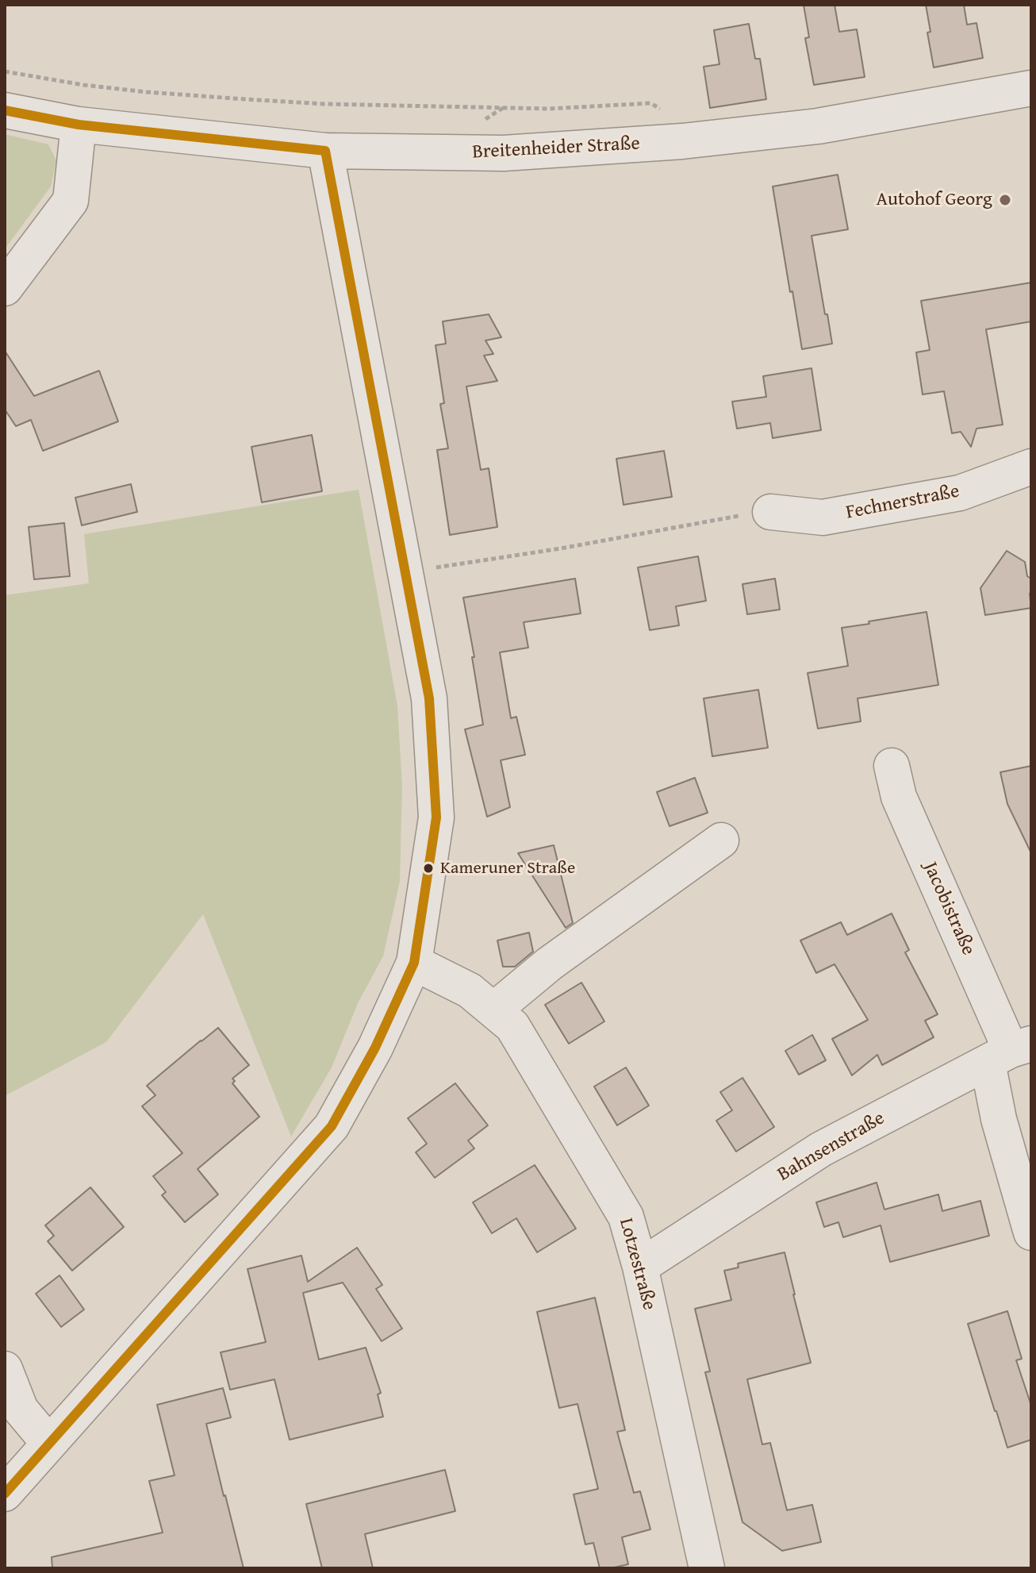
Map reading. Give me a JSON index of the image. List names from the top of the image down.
{
  "streets": {
    "street": [
      "Breitenheider Straße",
      "Fechnerstraße",
      "Jacobistraße",
      "Bahnsenstraße",
      "Lotzestraße"
    ]
  },
  "crossings": [
    ["Jacobistraße", "Bahnsenstraße"],
    ["Bahnsenstraße", "Lotzestraße"]
  ],
  "places": ["Autohof Georg", "Kameruner Straße"]
}
